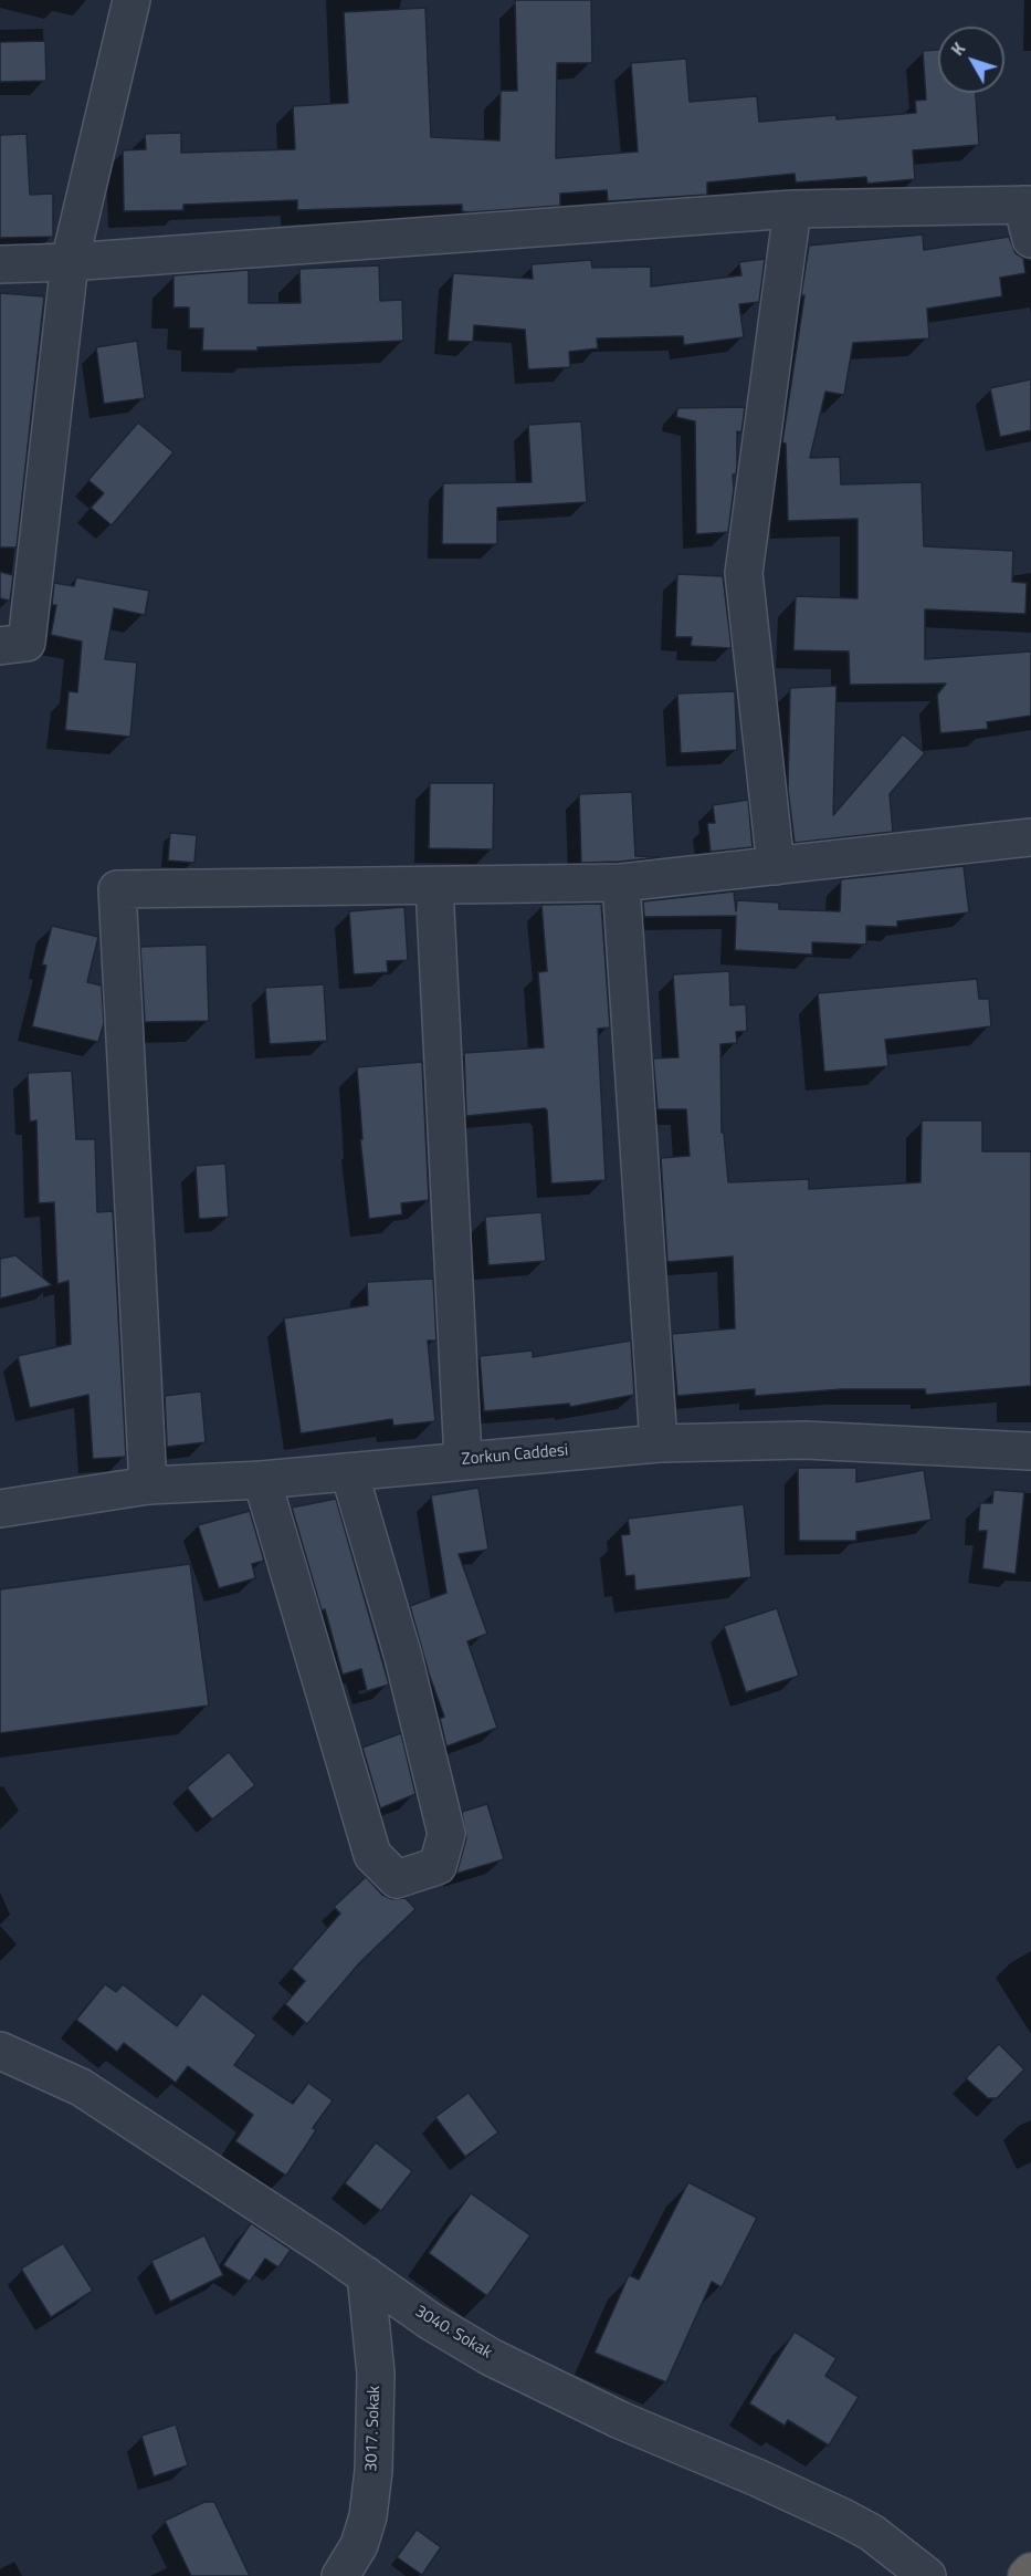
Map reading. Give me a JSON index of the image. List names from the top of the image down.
{
  "streets": {
    "street": ["Zorkun Caddesi", "3040. Sokak", "3017. Sokak"]
  },
  "crossings": [
    ["3040. Sokak", "3017. Sokak"]
  ],
  "north": "top left"
}
